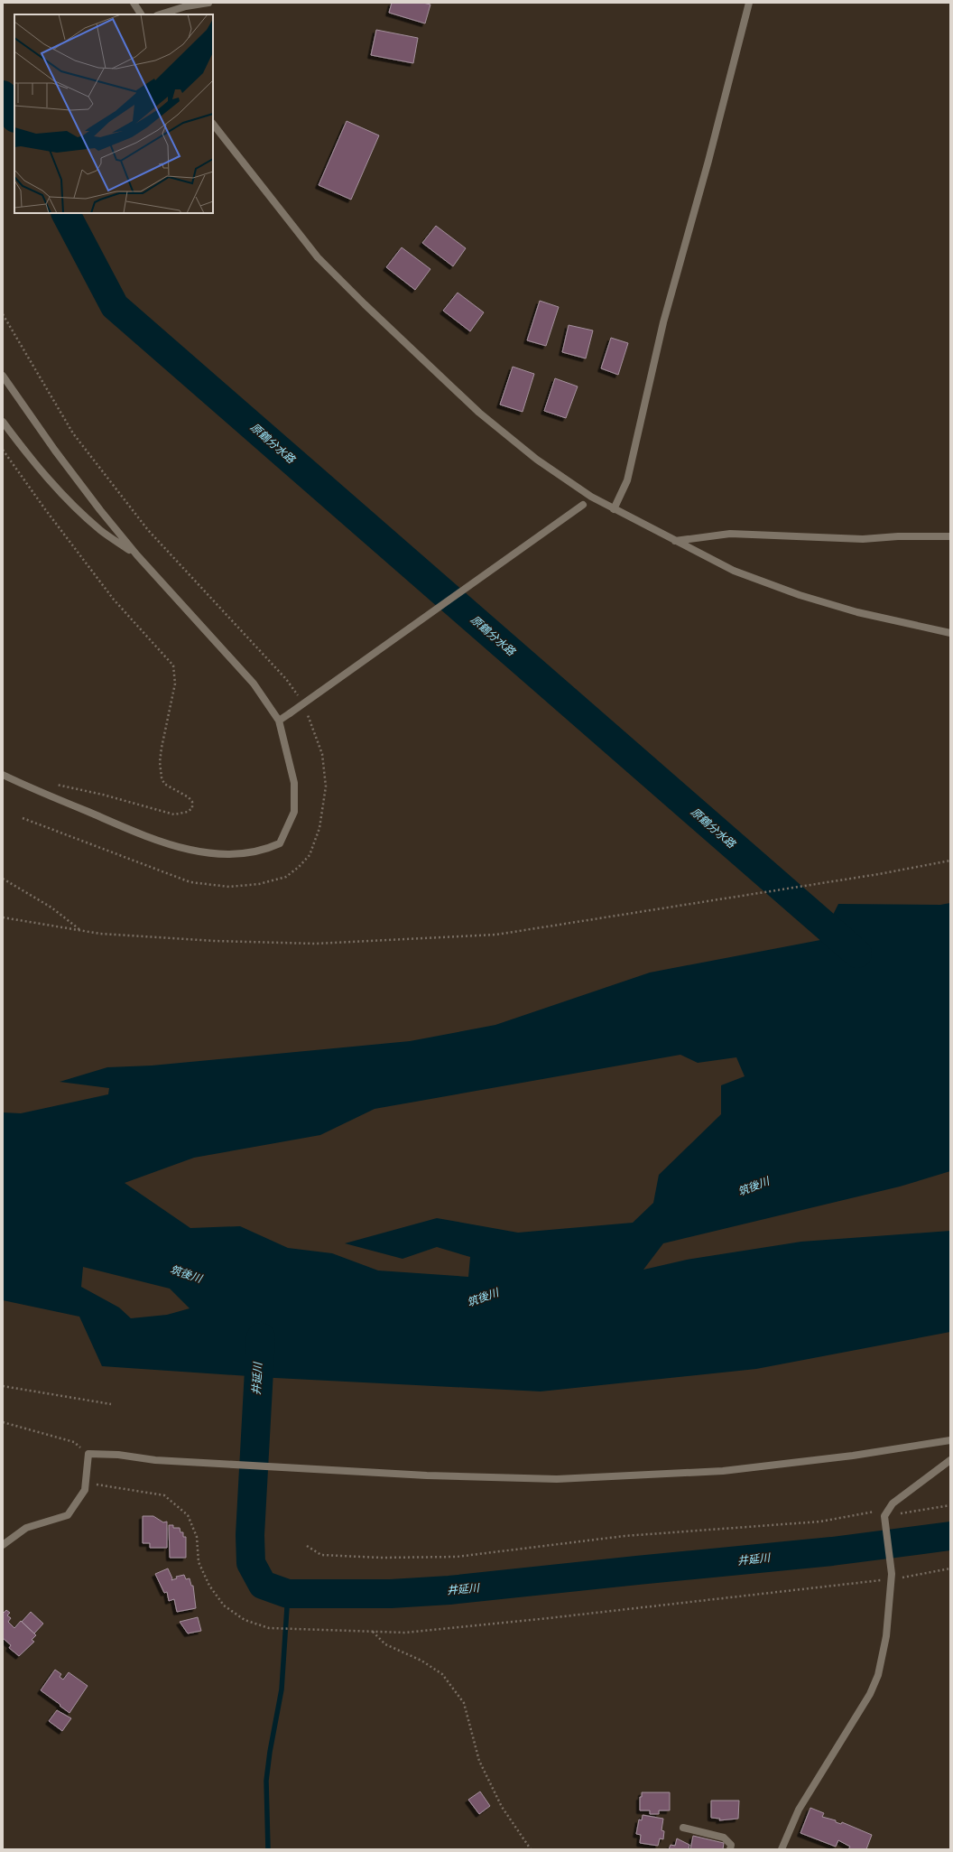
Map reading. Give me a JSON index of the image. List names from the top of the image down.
{
  "water": ["原鶴分水路", "筑後川", "井延川"]
}
